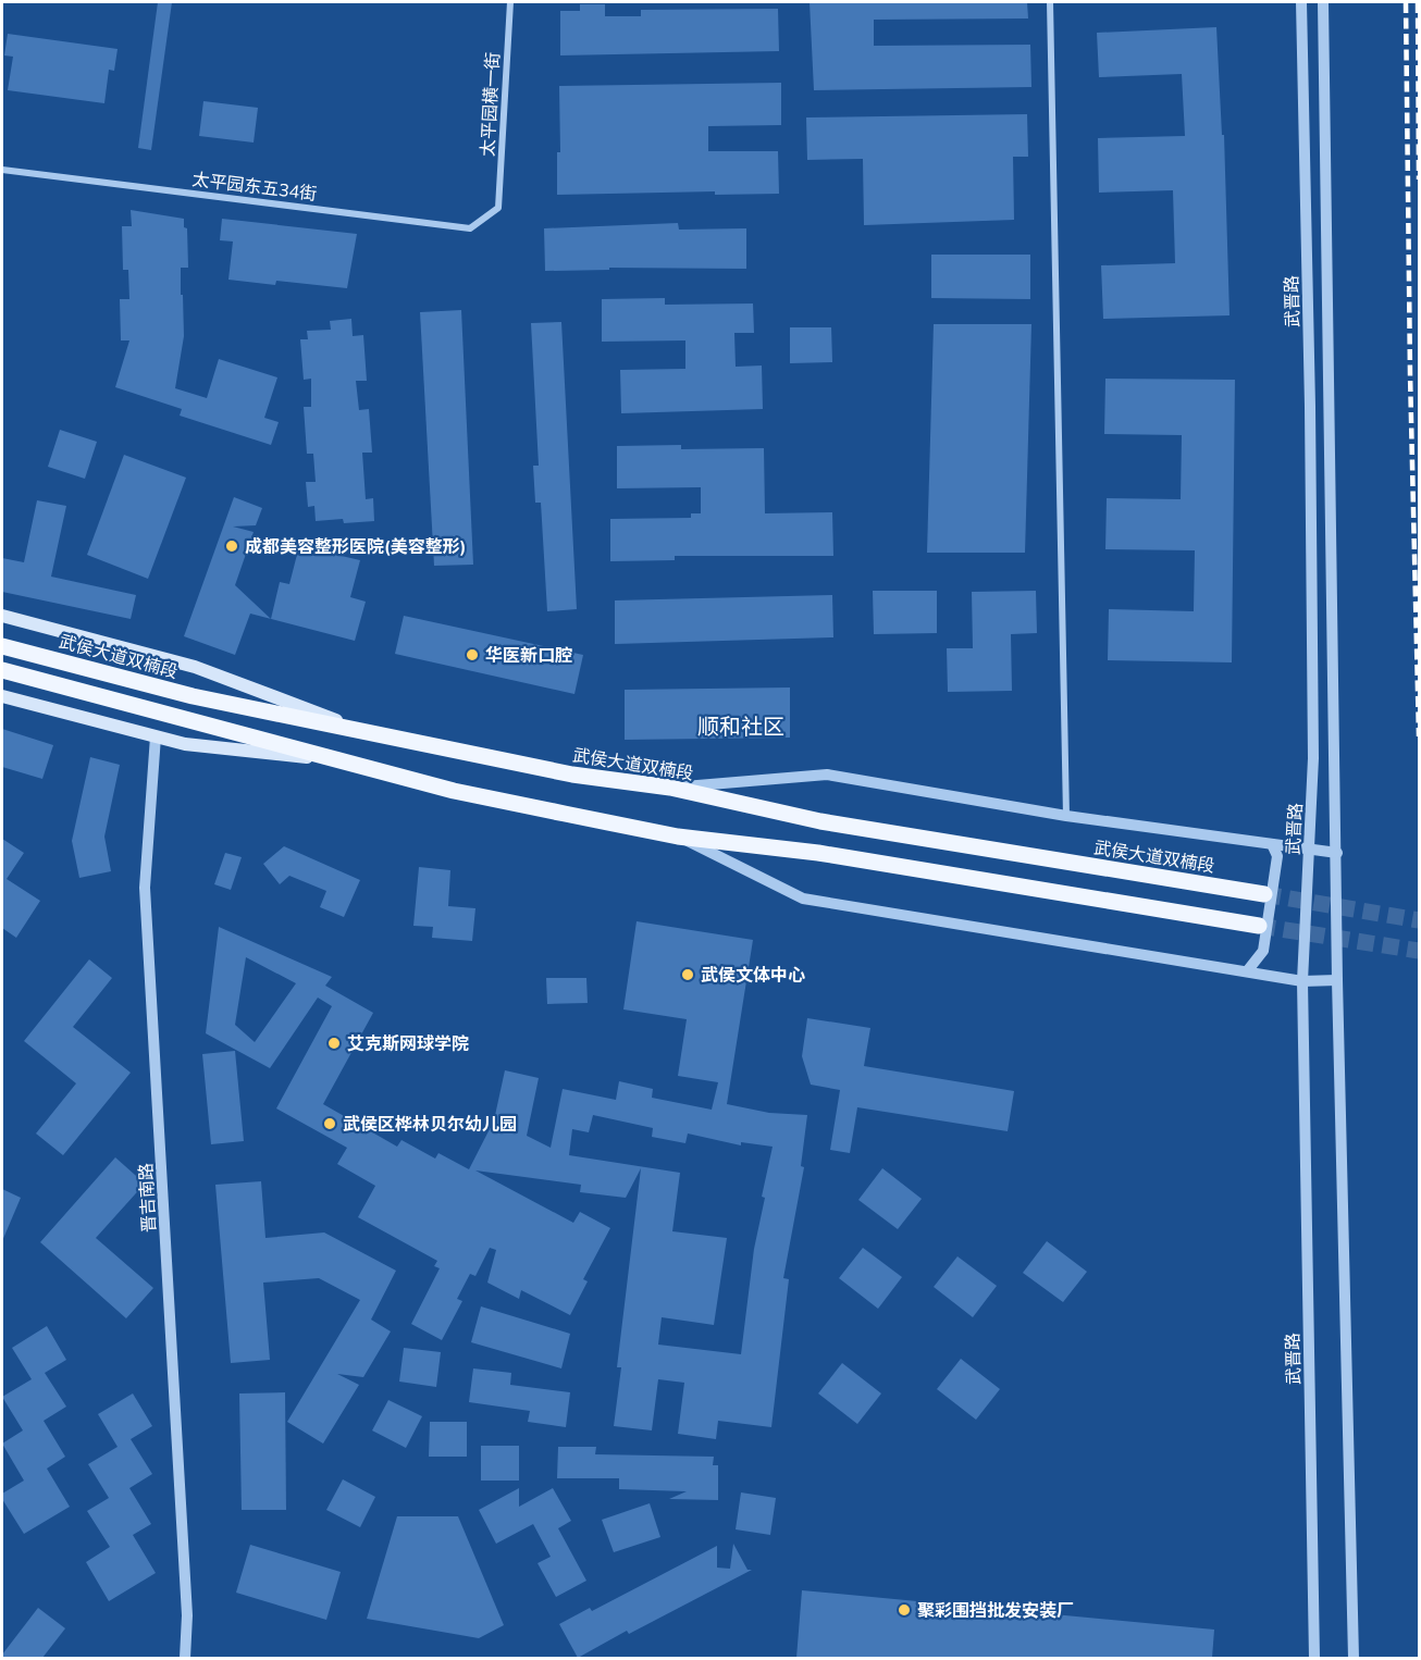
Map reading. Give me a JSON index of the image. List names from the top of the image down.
{
  "streets": {
    "main road": ["武侯大道双楠段"],
    "street": [
      "太平园横一街",
      "太平园东五34街",
      "武晋路",
      "晋吉南路"
    ]
  },
  "crossings": [
    ["太平园横一街", "太平园东五34街"]
  ],
  "districts": ["顺和社区"],
  "places": [
    "成都美容整形医院(美容整形)",
    "华医新口腔",
    "武侯文体中心",
    "艾克斯网球学院",
    "武侯区桦林贝尔幼儿园",
    "聚彩围挡批发安装厂"
  ]
}
